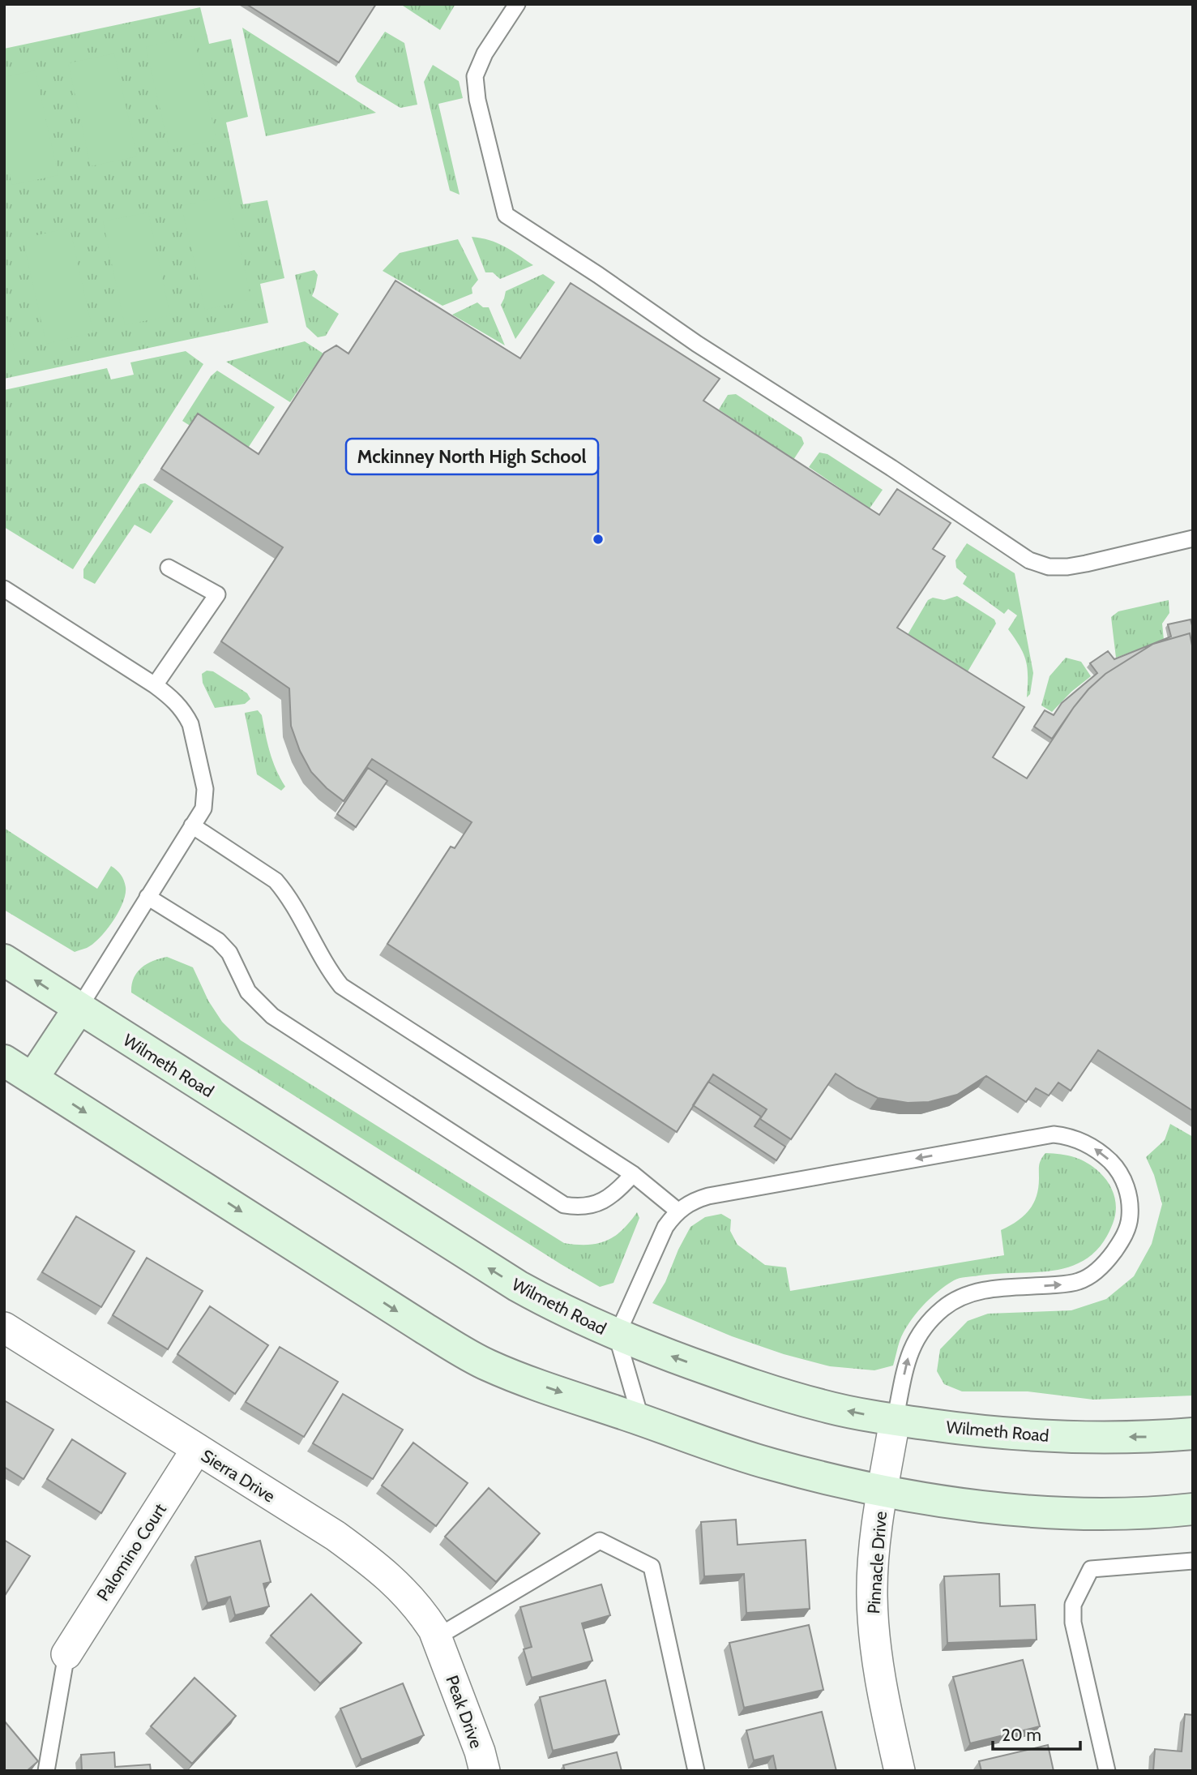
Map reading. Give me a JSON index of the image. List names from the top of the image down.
{
  "streets": {
    "main road": ["Wilmeth Road"],
    "street": [
      "Sierra Drive",
      "Palomino Court",
      "Pinnacle Drive",
      "Peak Drive"
    ]
  },
  "crossings": [
    ["Wilmeth Road", "Pinnacle Drive"],
    ["Sierra Drive", "Palomino Court"],
    ["Sierra Drive", "Peak Drive"]
  ],
  "places": ["Mckinney North High School"],
  "scale_bar": "20 m"
}
